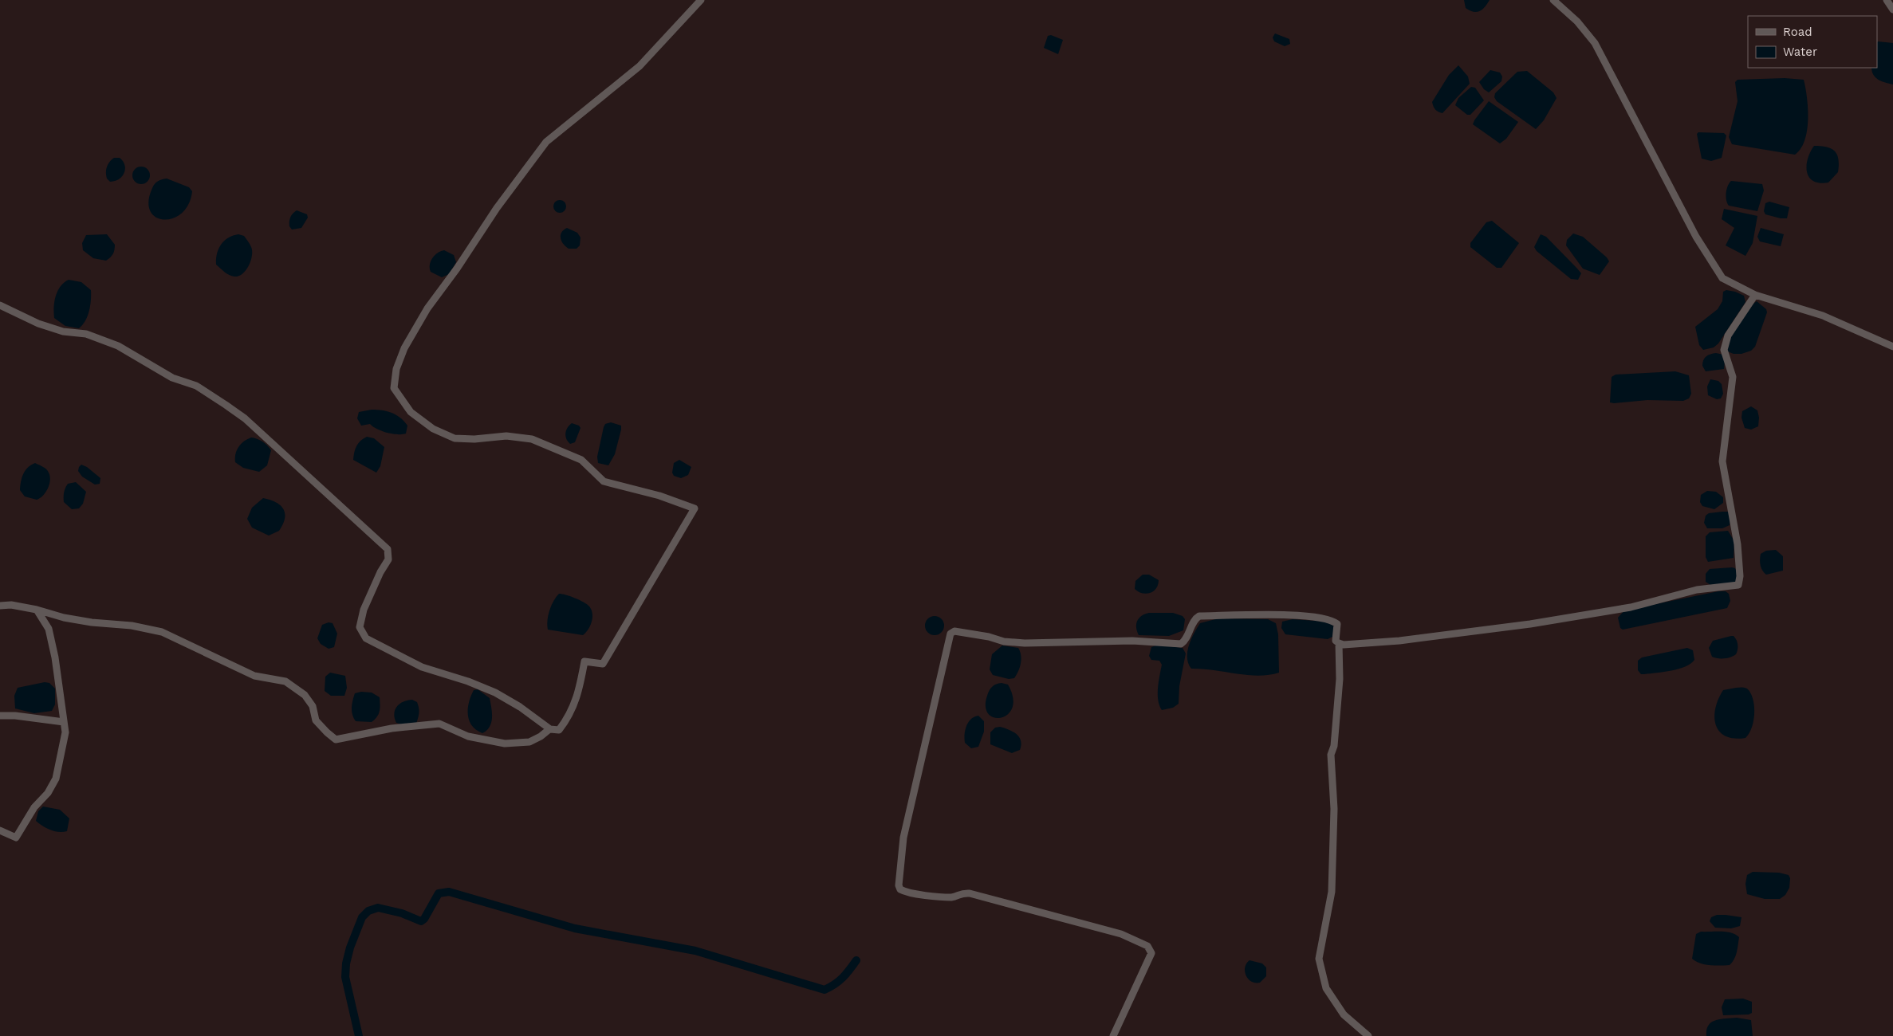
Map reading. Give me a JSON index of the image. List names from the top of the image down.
{
  "legend": ["Road", "Water"]
}
